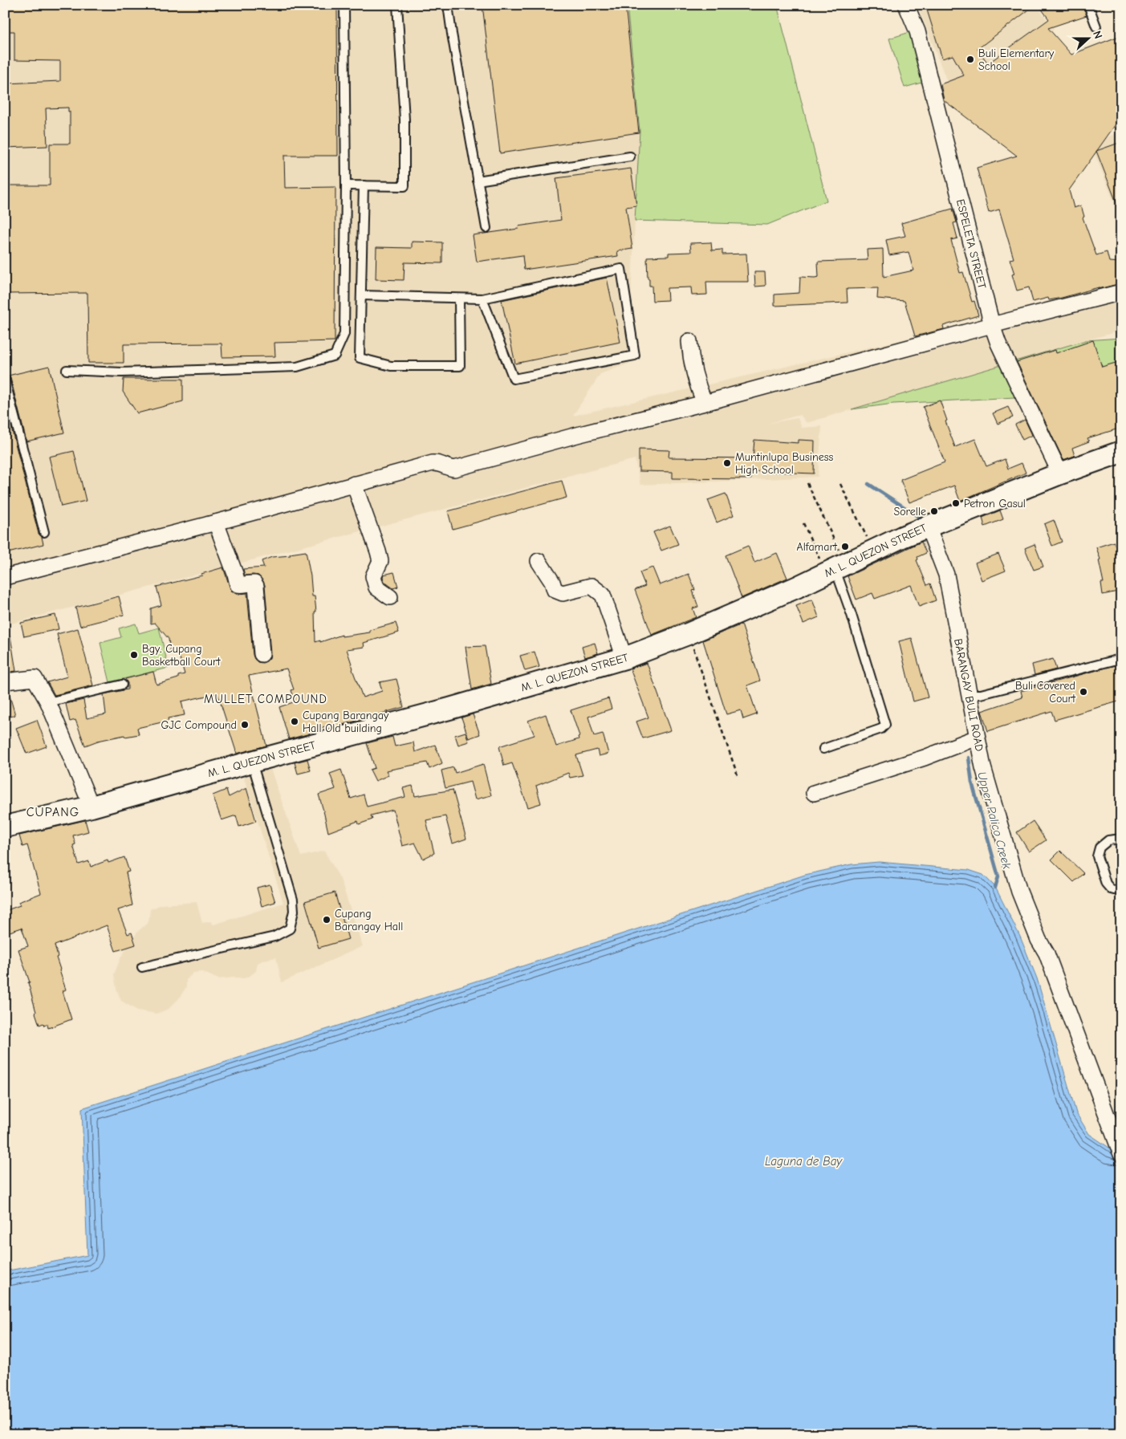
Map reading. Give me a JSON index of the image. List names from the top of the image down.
{
  "streets": {
    "main road": ["M. L. QUEZON STREET"],
    "street": ["ESPELETA STREET", "BARANGAY BULI ROAD"]
  },
  "crossings": [
    ["ESPELETA STREET", "M. L. QUEZON STREET"],
    ["M. L. QUEZON STREET", "BARANGAY BULI ROAD"]
  ],
  "districts": ["MULLET COMPOUND", "CUPANG"],
  "water": ["Upper Palico Creek", "Laguna de Bay"],
  "places": [
    "Buli Elementary School",
    "Muntinlupa Business High School",
    "Petron Gasul",
    "Sorelle",
    "Alfamart",
    "Bgy. Cupang Basketball Court",
    "Buli Covered Court",
    "Cupang Barangay Hall Old building",
    "GJC Compound",
    "Cupang Barangay Hall"
  ],
  "north": "right"
}
